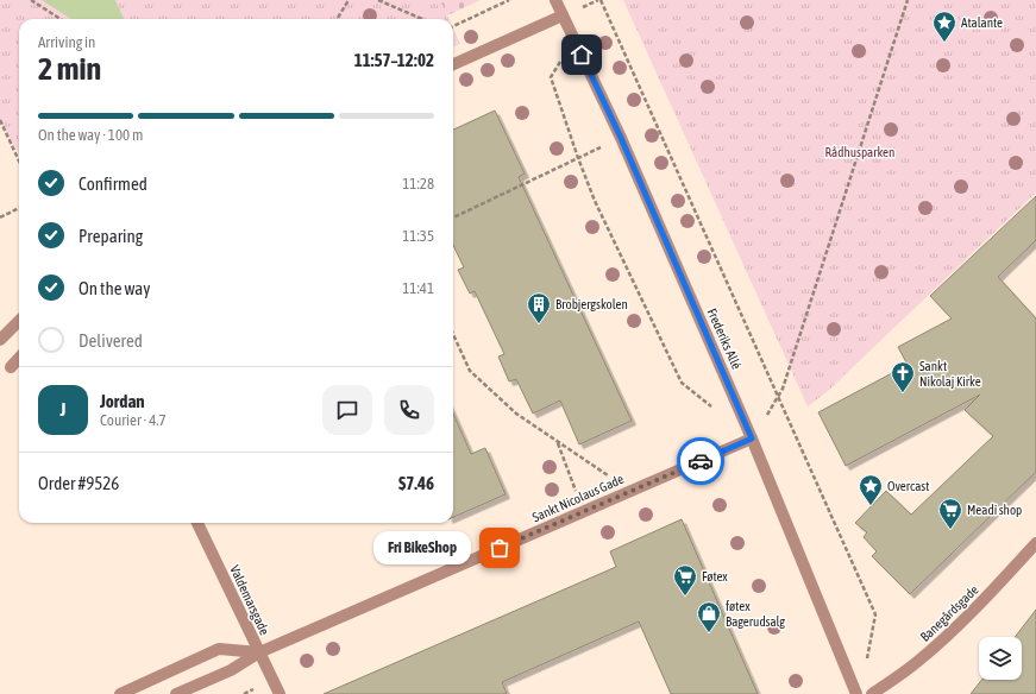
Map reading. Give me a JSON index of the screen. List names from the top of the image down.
{
  "streets": {
    "street": [
      "Frederiks Allé",
      "Sankt Nicolaus Gade",
      "Valdemarsgade",
      "Banegårdsgade"
    ]
  },
  "crossings": [
    ["Frederiks Allé", "Sankt Nicolaus Gade"],
    ["Sankt Nicolaus Gade", "Valdemarsgade"]
  ],
  "parks": ["Rådhusparken"],
  "places": {
    "place": ["Atalante", "Overcast"],
    "building": ["Brobjergskolen"],
    "church": ["Sankt Nikolaj Kirke"],
    "supermarket": ["Meadi shop", "Føtex"],
    "other": ["Fri BikeShop"],
    "shop": ["føtex Bagerudsalg"]
  },
  "page": {
    "heading": ["2 min", "Arriving in", "11:57–12:02"],
    "panel": [
      "Jordan",
      "Courier · 4.7",
      "Order #9526",
      "$7.46"
    ],
    "bar": "On the way · 100 m",
    "list": [
      ["Confirmed", "11:28"],
      ["Preparing", "11:35"],
      ["On the way", "11:41"],
      "Delivered"
    ],
    "round": "J",
    "bubble": "Fri BikeShop"
  }
}
